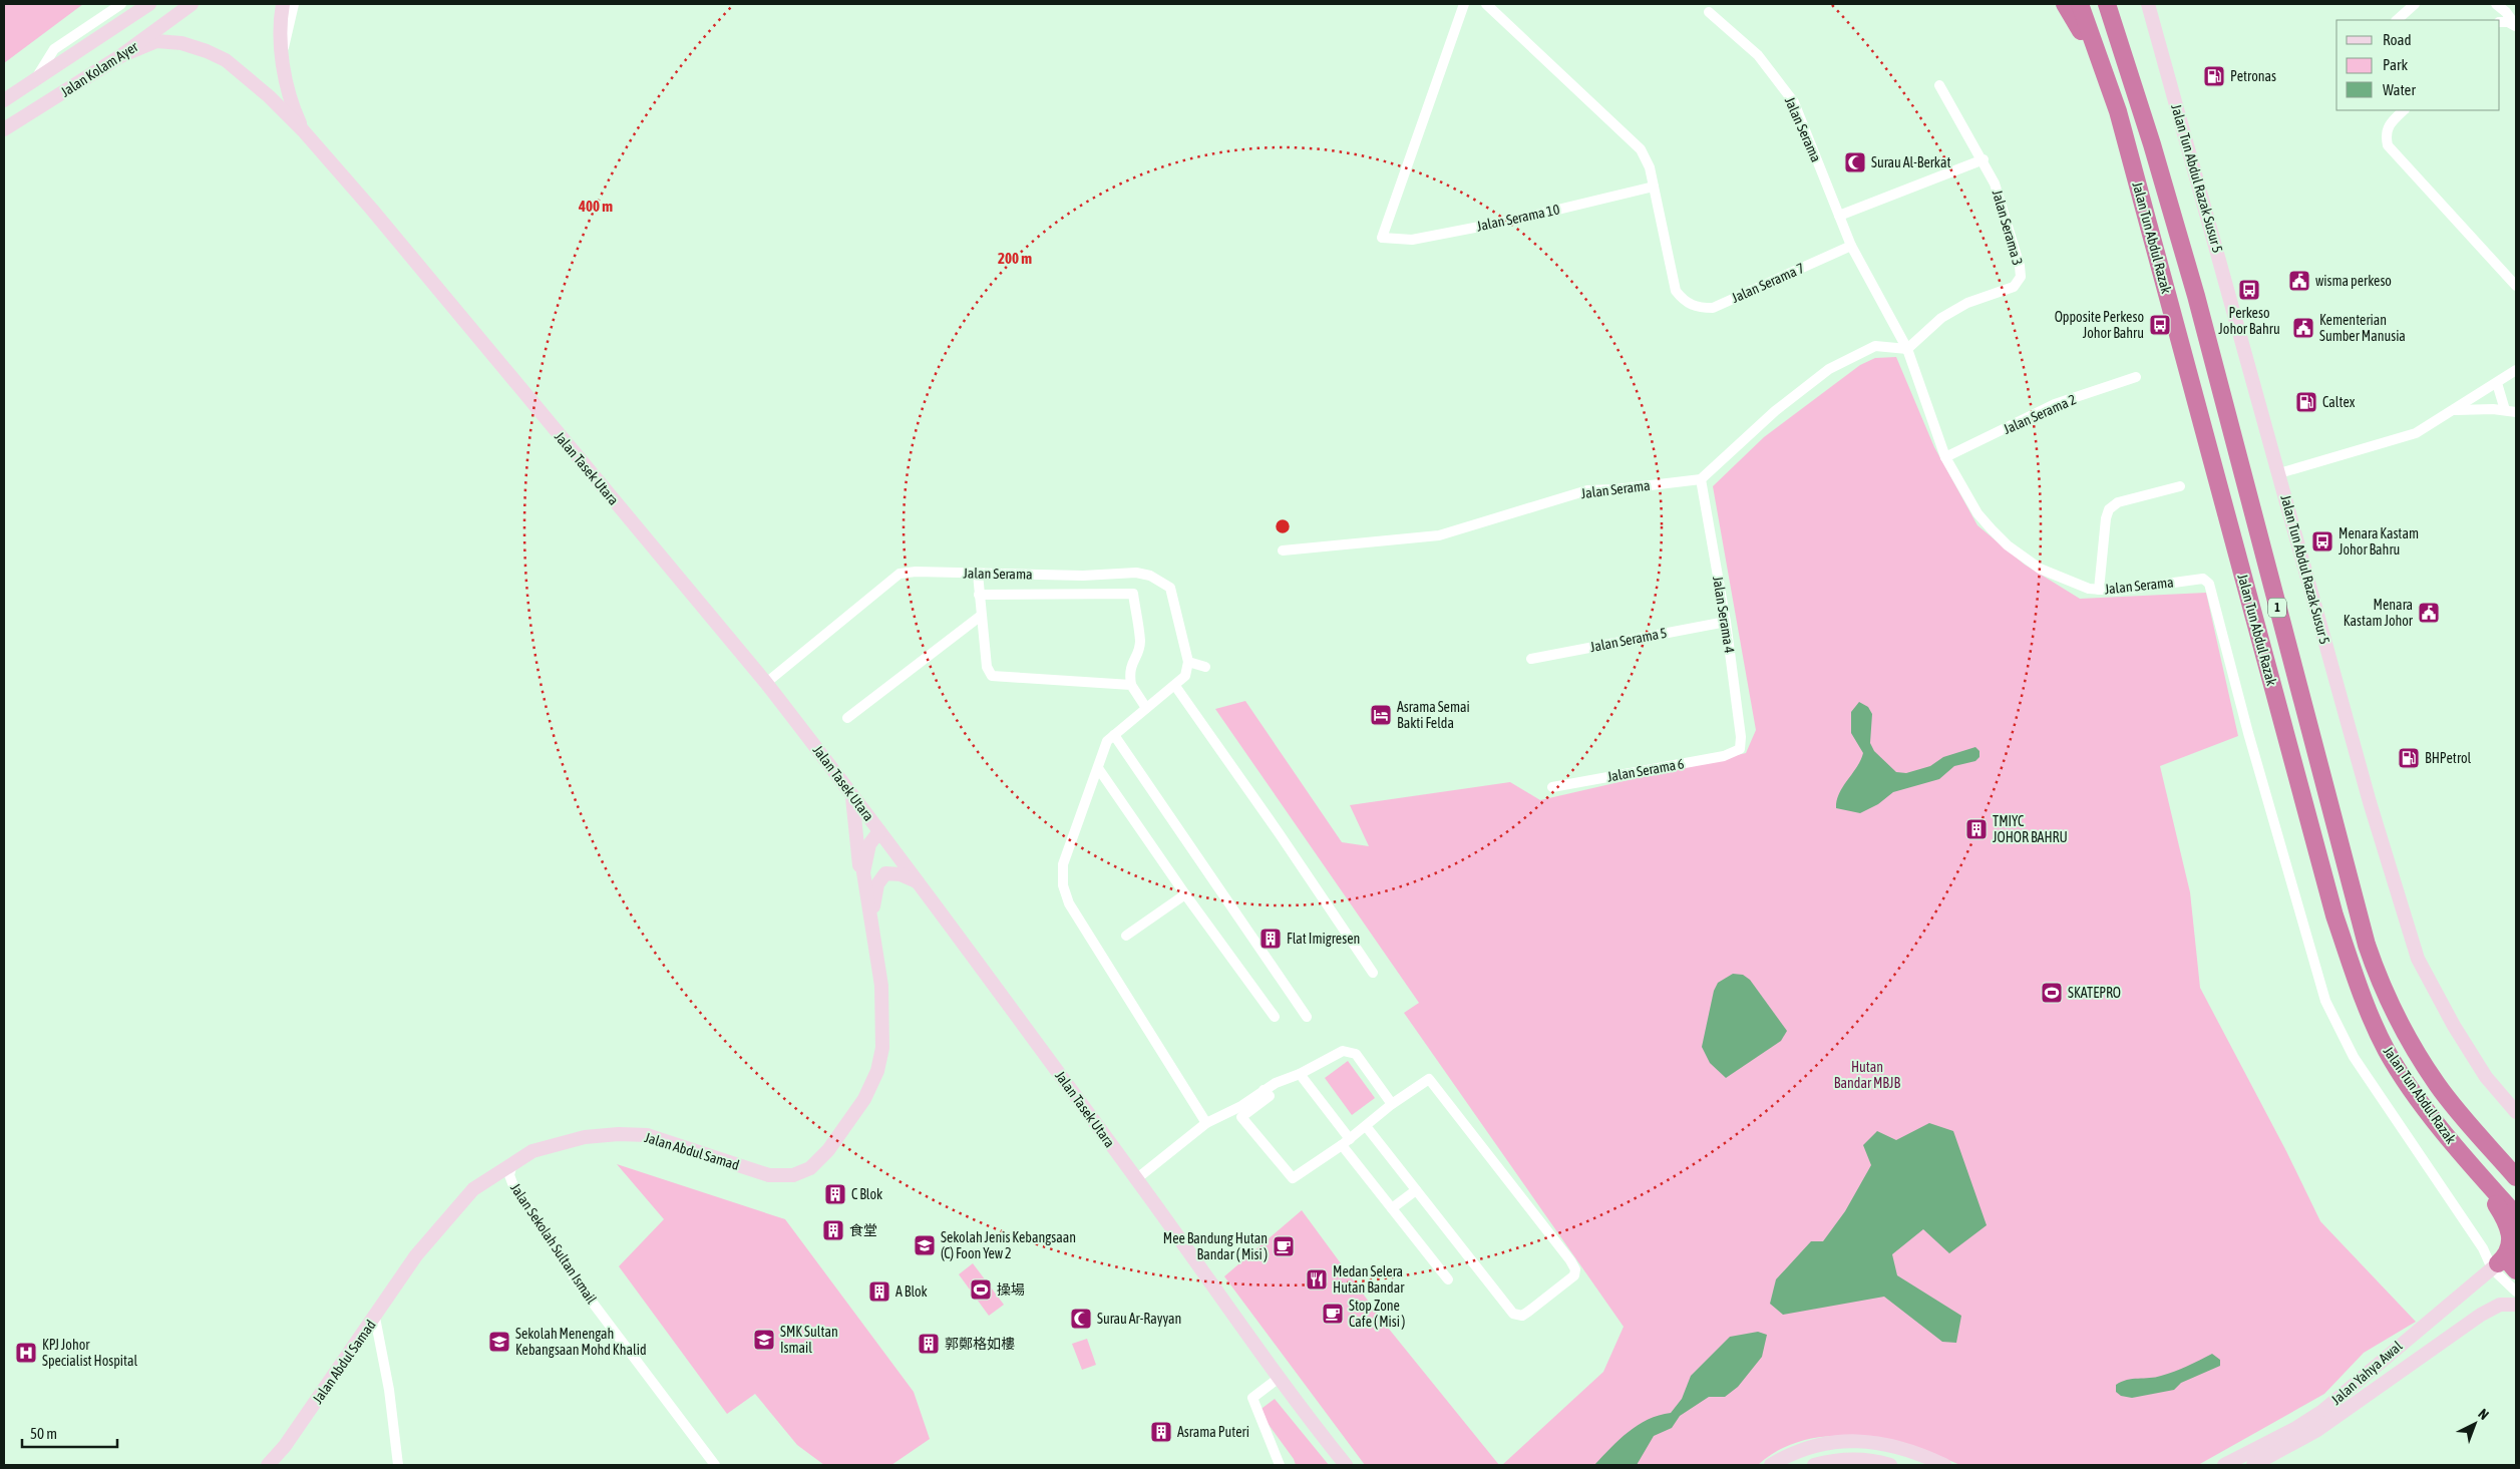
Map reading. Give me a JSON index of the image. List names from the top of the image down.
{
  "streets": {
    "highway": ["Jalan Tun Abdul Razak", "1"],
    "street": [
      "Jalan Kolam Ayer",
      "Jalan Serama",
      "Jalan Tun Abdul Razak Susur 5",
      "Jalan Serama 10",
      "Jalan Serama 3",
      "Jalan Serama 7",
      "Jalan Serama 2",
      "Jalan Tasek Utara",
      "Jalan Serama 4",
      "Jalan Serama 5",
      "Jalan Serama 6",
      "Jalan Abdul Samad",
      "Jalan Sekolah Sultan Ismail",
      "Jalan Yahya Awal"
    ]
  },
  "crossings": [
    ["Jalan Kolam Ayer", "Jalan Tasek Utara"],
    ["Jalan Serama", "Jalan Serama 3"],
    ["Jalan Serama", "Jalan Serama 7"],
    ["Jalan Serama", "Jalan Serama 2"],
    ["Jalan Serama", "Jalan Tasek Utara"],
    ["Jalan Serama", "Jalan Serama 4"],
    ["Jalan Serama", "Jalan Yahya Awal"],
    ["Jalan Serama 10", "Jalan Serama 7"],
    ["Jalan Tasek Utara", "Jalan Abdul Samad"],
    ["Jalan Serama 4", "Jalan Serama 5"],
    ["Jalan Serama 4", "Jalan Serama 6"],
    ["Jalan Abdul Samad", "Jalan Sekolah Sultan Ismail"]
  ],
  "parks": ["Hutan Bandar MBJB"],
  "places": {
    "fuel station": ["Petronas", "Caltex", "BHPetrol"],
    "mosque": ["Surau Al-Berkat", "Surau Ar-Rayyan"],
    "public building": ["wisma perkeso", "Kementerian Sumber Manusia", "Menara Kastam Johor"],
    "bus stop": ["Perkeso Johor Bahru", "Opposite Perkeso Johor Bahru", "Menara Kastam Johor Bahru"],
    "hotel": ["Asrama Semai Bakti Felda"],
    "building": [
      "TMIYC JOHOR BAHRU",
      "Flat Imigresen",
      "C Blok",
      "食堂",
      "A Blok",
      "郭鄭格如樓",
      "Asrama Puteri"
    ],
    "sports": ["SKATEPRO", "操場"],
    "school or university": ["Sekolah Jenis Kebangsaan (C) Foon Yew 2", "SMK Sultan Ismail", "Sekolah Menengah Kebangsaan Mohd Khalid"],
    "cafe": ["Mee Bandung Hutan Bandar ( Misi )", "Stop Zone Cafe ( Misi )"],
    "restaurant": ["Medan Selera Hutan Bandar"],
    "hospital": ["KPJ Johor Specialist Hospital"]
  },
  "legend": ["Road", "Park", "Water"],
  "scale_bar": "50 m",
  "north": "top right",
  "rings": ["400 m", "200 m"]
}
